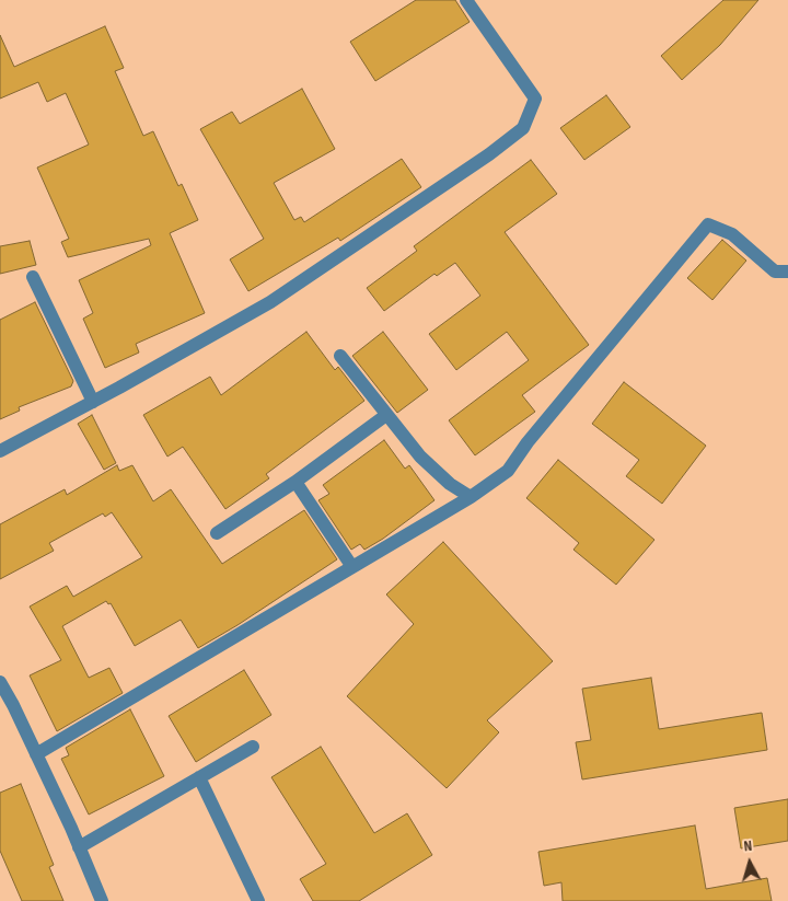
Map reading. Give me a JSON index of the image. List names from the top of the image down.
{
  "north": "top"
}
